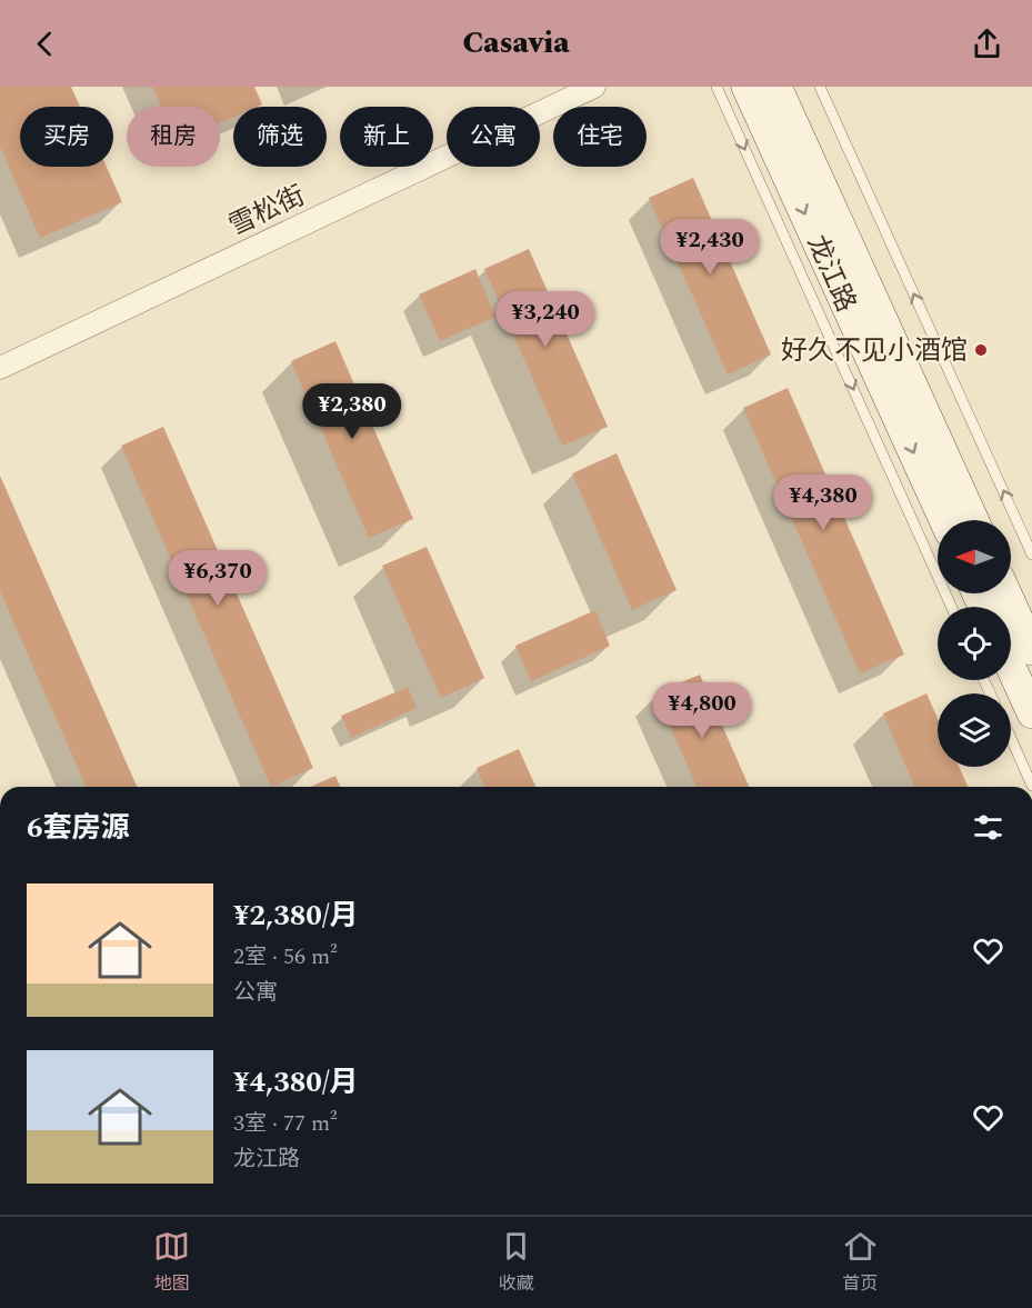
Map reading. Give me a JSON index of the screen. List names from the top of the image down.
{
  "streets": {
    "street": ["雪松街", "龙江路"]
  },
  "places": ["好久不见小酒馆"],
  "north": "left",
  "page": {
    "header": "Casavia",
    "chip": [
      "买房",
      "租房",
      "筛选",
      "新上",
      "公寓",
      "住宅"
    ],
    "price": [
      "¥2,430",
      "¥3,240",
      "¥2,380",
      "¥4,380",
      "¥6,370",
      "¥4,800"
    ],
    "heading": "6套房源",
    "list": [
      {
        "name": "¥2,380/月",
        "note": "2室 · 56 m² · 公寓"
      },
      {
        "name": "¥4,380/月",
        "note": "3室 · 77 m² · 龙江路"
      }
    ],
    "tabs": ["地图", "收藏", "首页"]
  }
}
